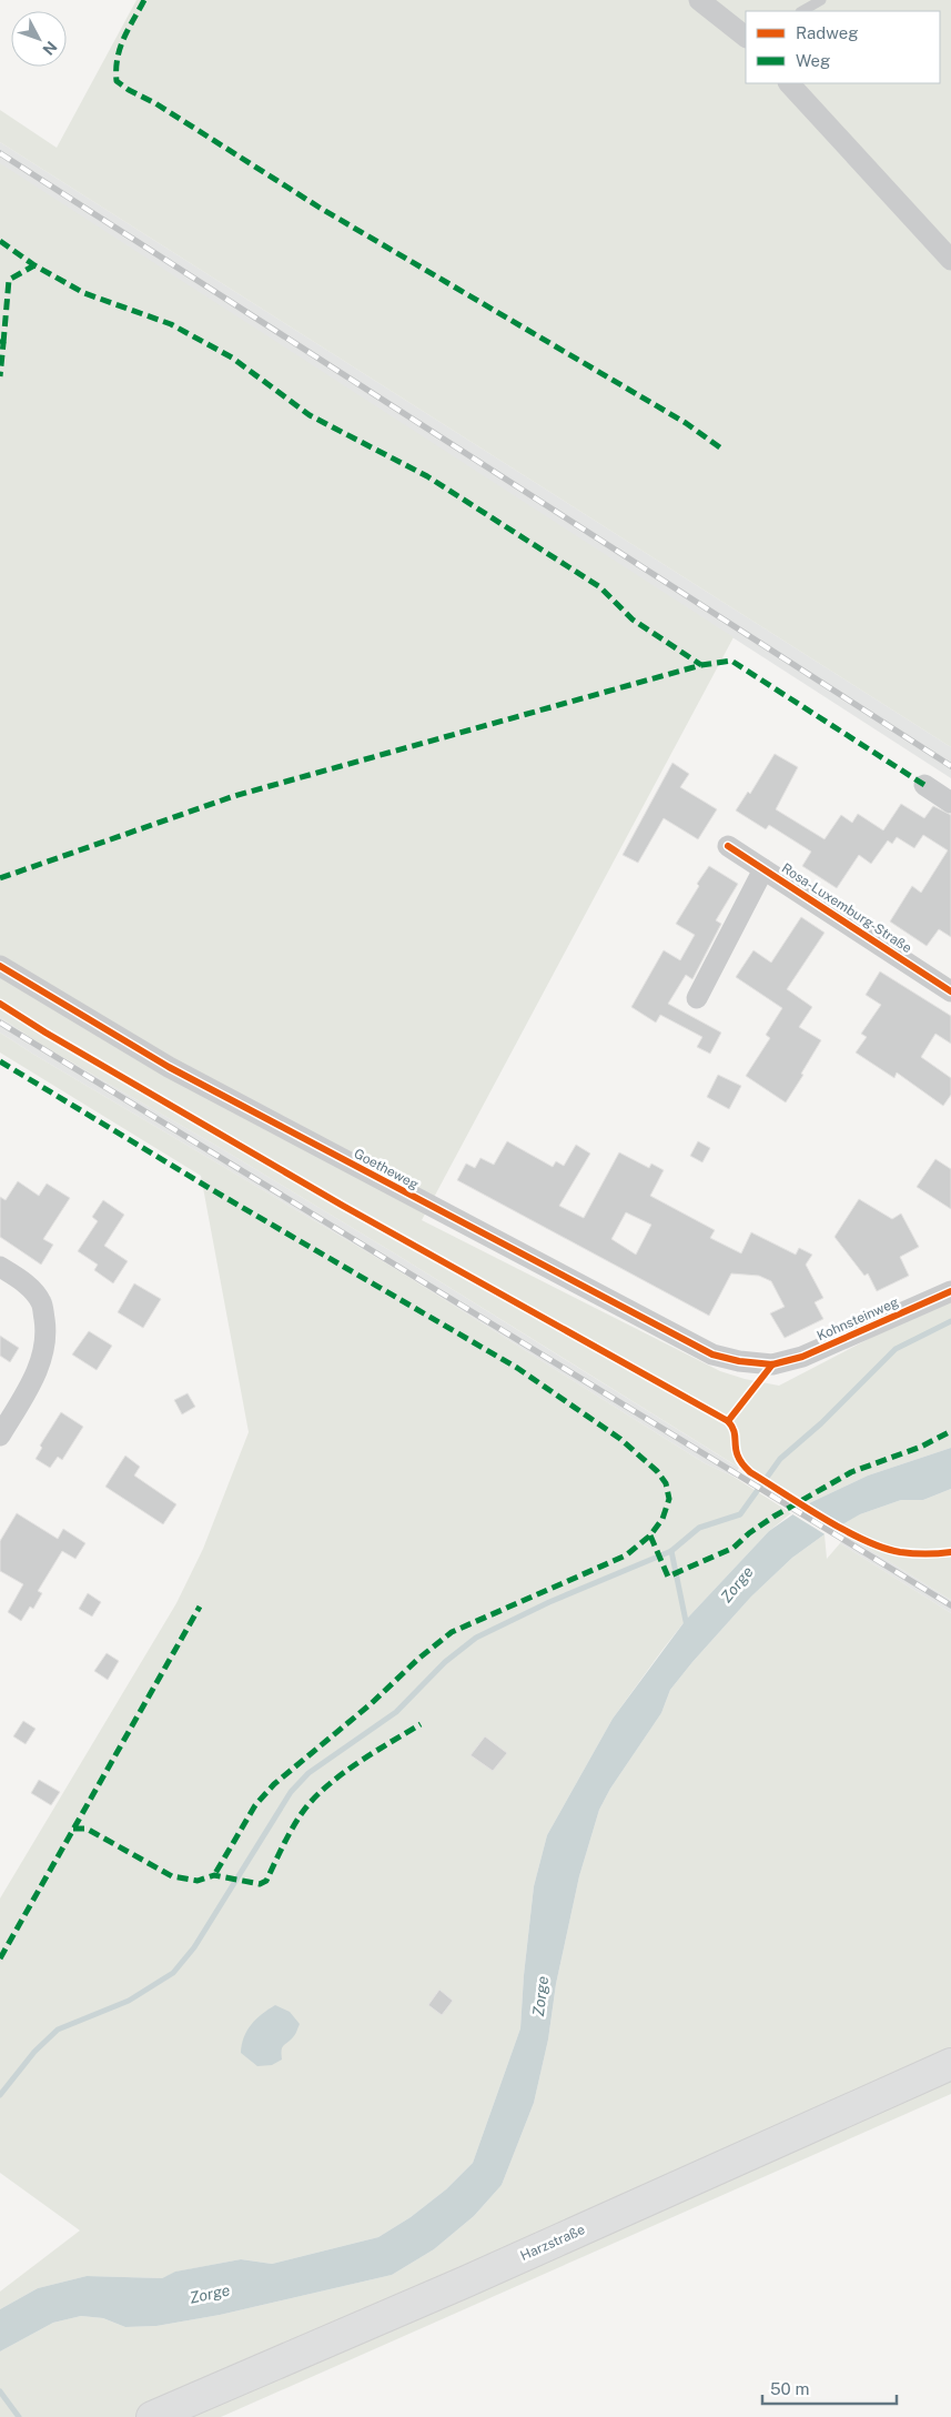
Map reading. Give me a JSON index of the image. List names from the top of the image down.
{
  "streets": {
    "main road": ["Harzstraße"],
    "street": ["Rosa-Luxemburg-Straße", "Goetheweg", "Kohnsteinweg"]
  },
  "crossings": [
    ["Goetheweg", "Kohnsteinweg"]
  ],
  "water": ["Zorge"],
  "legend": ["Radweg", "Weg"],
  "scale_bar": "50 m",
  "north": "bottom right"
}
